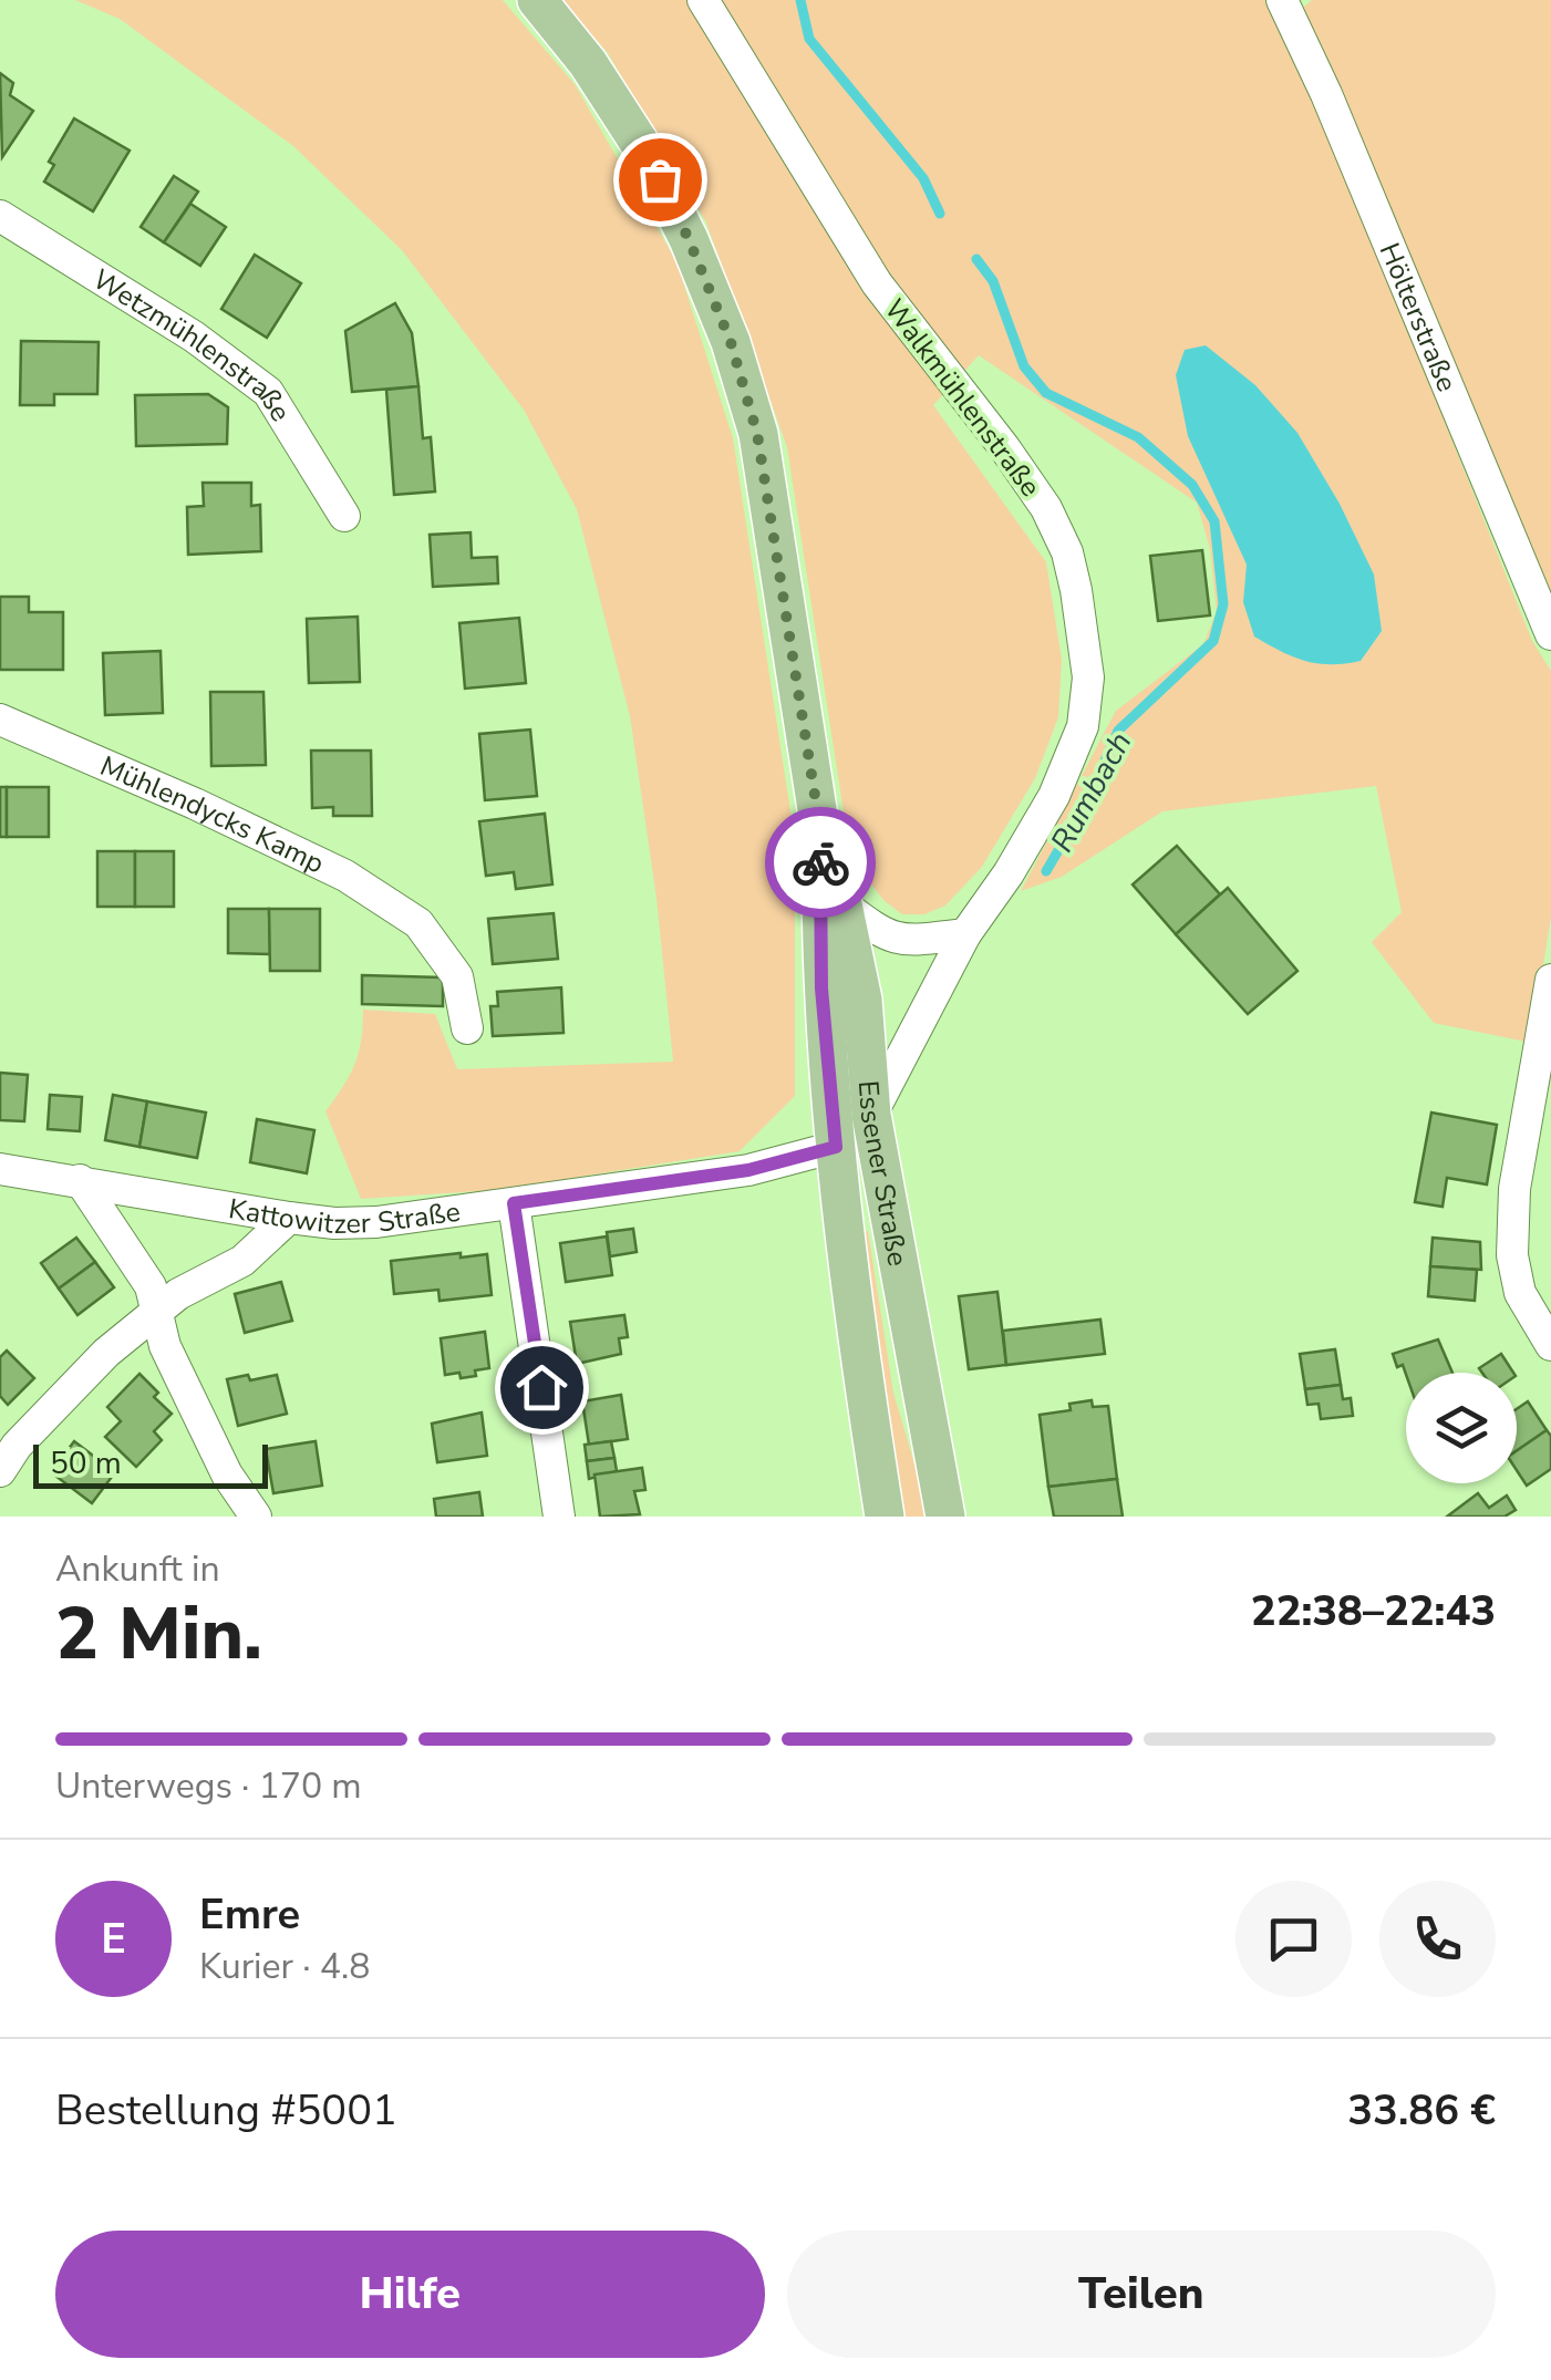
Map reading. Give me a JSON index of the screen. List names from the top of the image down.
{
  "streets": {
    "main road": ["Essener Straße"],
    "street": [
      "Hölterstraße",
      "Wetzmühlenstraße",
      "Walkmühlenstraße",
      "Mühlendycks Kamp",
      "Kattowitzer Straße"
    ]
  },
  "crossings": [
    ["Walkmühlenstraße", "Essener Straße"],
    ["Walkmühlenstraße", "Kattowitzer Straße"],
    ["Essener Straße", "Kattowitzer Straße"]
  ],
  "water": ["Rumbach"],
  "scale_bar": "50 m",
  "page": {
    "scale": "50 m",
    "heading": ["2 Min.", "Ankunft in", "22:38–22:43"],
    "panel": [
      "Emre",
      "Kurier · 4.8",
      "Bestellung #5001",
      "33.86 €"
    ],
    "bar": "Unterwegs · 170 m",
    "round": "E",
    "buttons": ["Hilfe", "Teilen"]
  }
}
